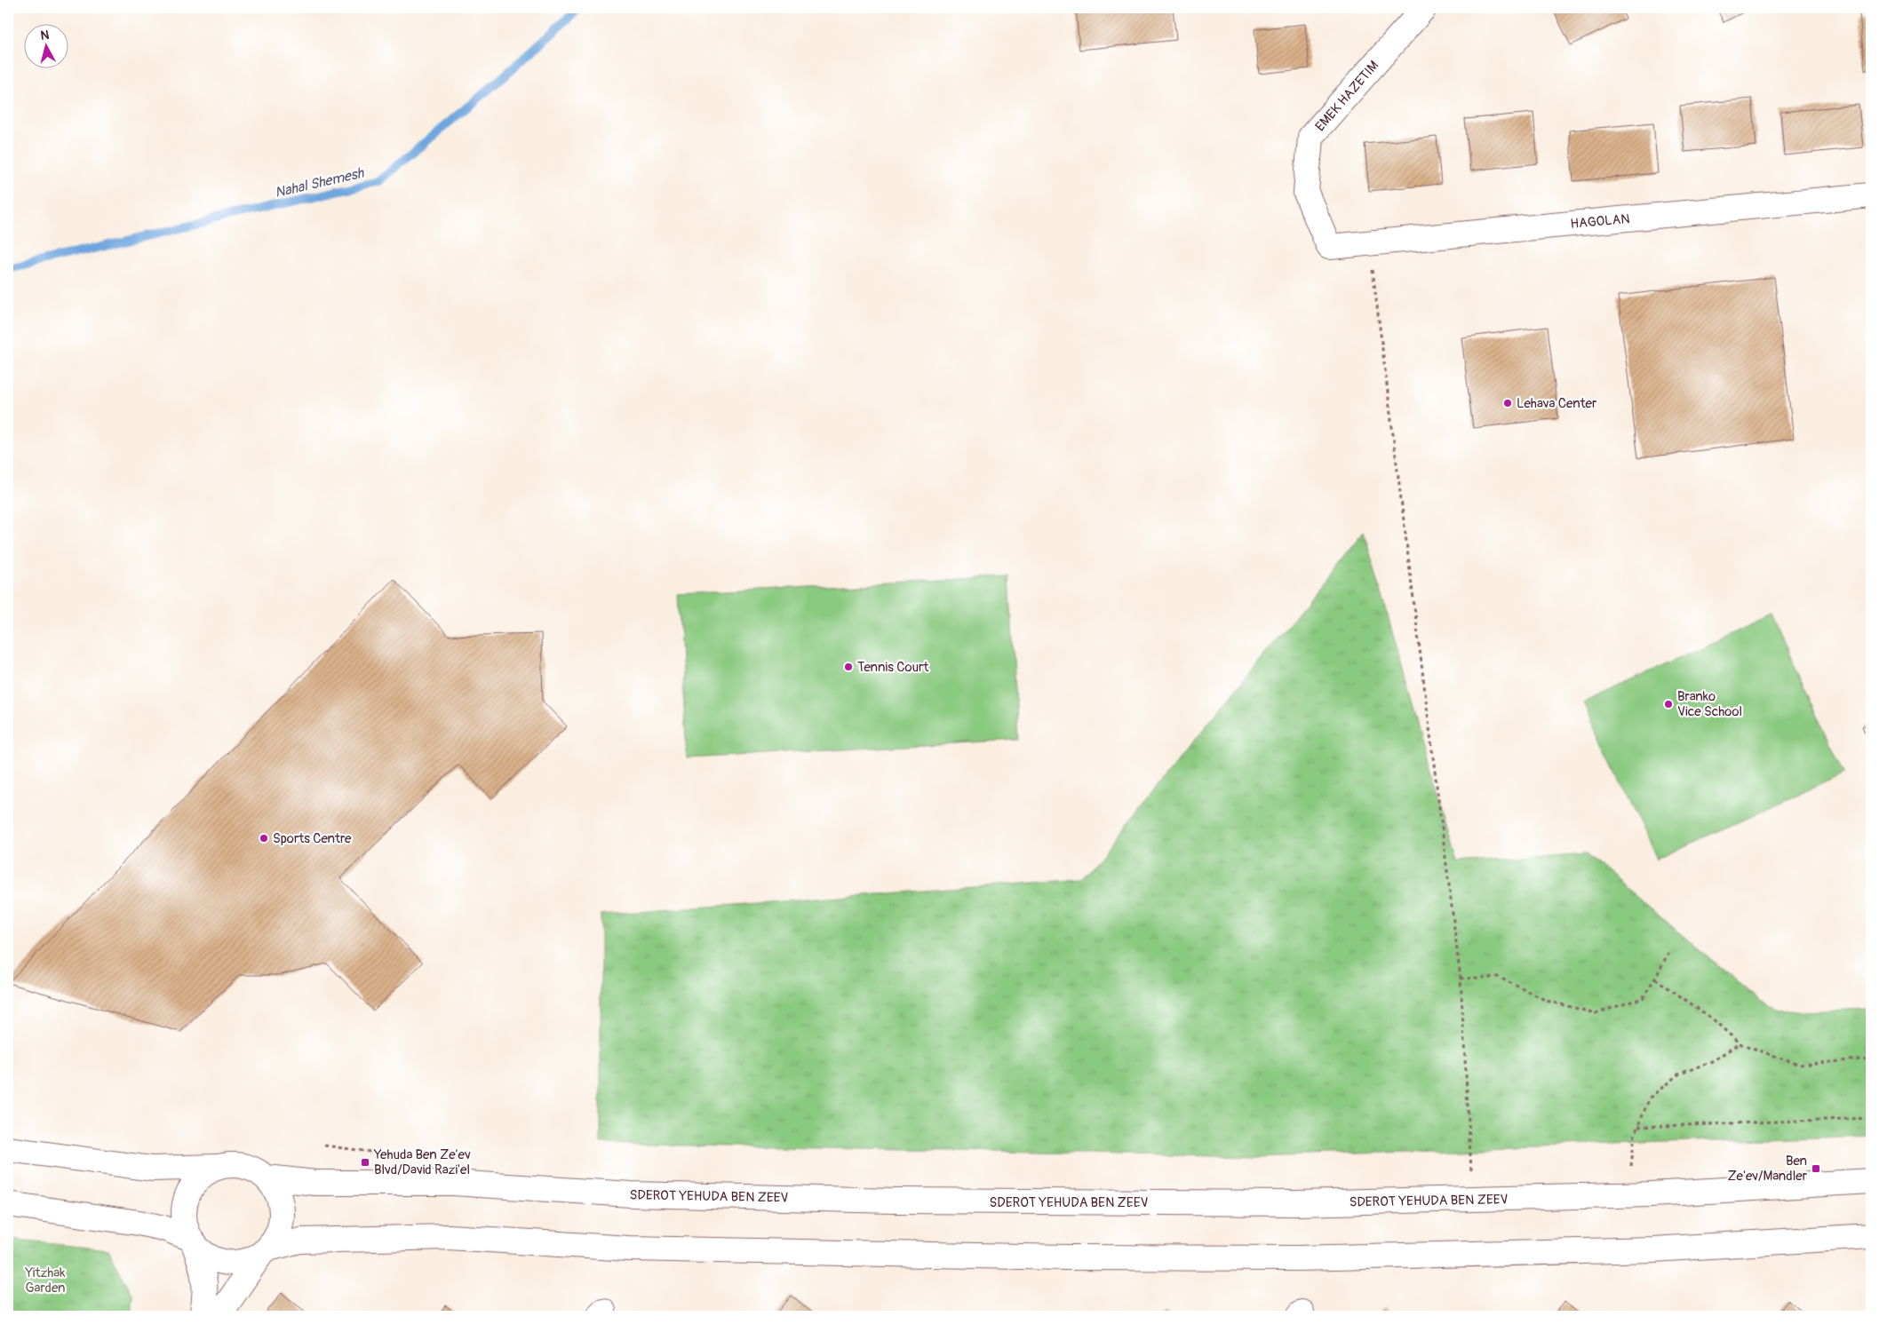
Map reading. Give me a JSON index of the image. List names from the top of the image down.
{
  "streets": {
    "main road": ["EMEK HAZETIM", "HAGOLAN", "SDEROT YEHUDA BEN ZEEV"]
  },
  "crossings": [
    ["EMEK HAZETIM", "HAGOLAN"]
  ],
  "water": ["Nahal Shemesh"],
  "parks": ["Yitzhak Garden"],
  "places": {
    "other": [
      "Lehava Center",
      "Tennis Court",
      "Branko Vice School",
      "Sports Centre"
    ],
    "transit": ["Yehuda Ben Ze'ev Blvd/David Razi'el", "Ben Ze'ev/Mandler"]
  },
  "north": "top"
}
